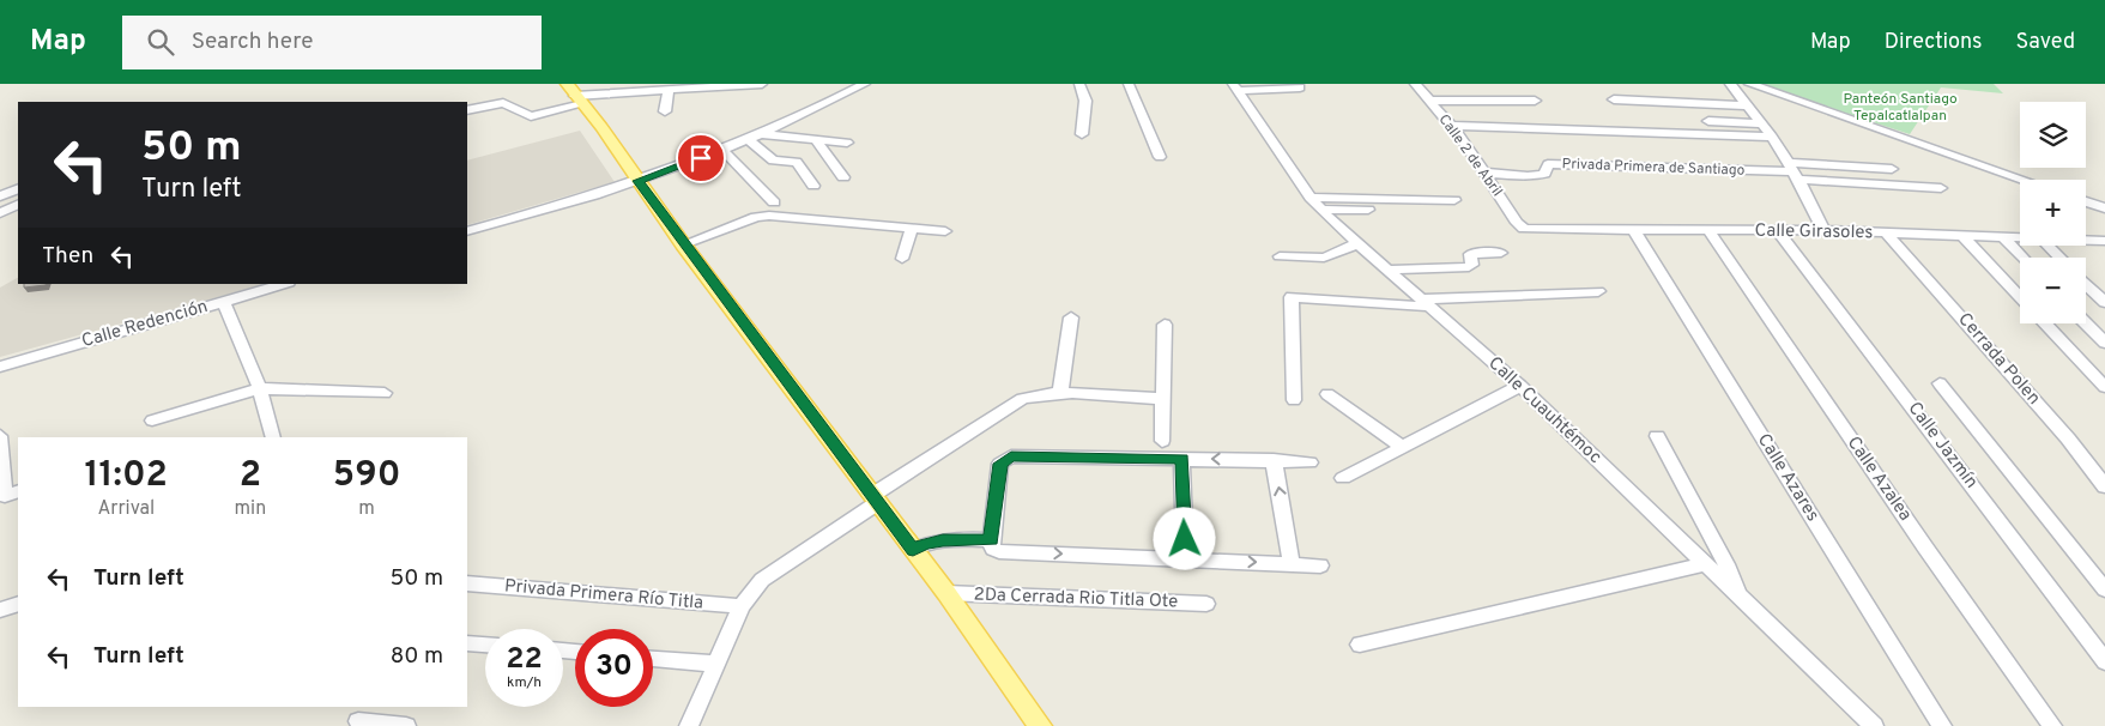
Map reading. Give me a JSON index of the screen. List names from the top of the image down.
{
  "streets": {
    "street": [
      "Calle 2 de Abril",
      "Privada Primera de Santiago",
      "Calle Girasoles",
      "Calle Redención",
      "Cerrada Polen",
      "Calle Cuauhtémoc",
      "Calle Jazmín",
      "Calle Azares",
      "Calle Azalea",
      "Privada Primera Río Titla",
      "2Da Cerrada Rio Titla Ote"
    ]
  },
  "crossings": [
    ["Calle 2 de Abril", "Privada Primera de Santiago"],
    ["Calle 2 de Abril", "Calle Girasoles"],
    ["Calle Girasoles", "Cerrada Polen"],
    ["Calle Girasoles", "Calle Jazmín"],
    ["Calle Girasoles", "Calle Azares"],
    ["Calle Girasoles", "Calle Azalea"]
  ],
  "parks": ["Panteón Santiago Tepalcatlalpan"],
  "page": {
    "header": "Map",
    "search": "Search here",
    "nav": ["Map", "Directions", "Saved"],
    "map_buttons": ["+", "−"],
    "turn": ["50 m", "Turn left"],
    "then": "Then",
    "eta": [
      "11:02",
      "Arrival",
      "2",
      "min",
      "590",
      "m"
    ],
    "list": [
      {
        "name": "Turn left",
        "value": "50 m"
      },
      {
        "name": "Turn left",
        "value": "80 m"
      }
    ],
    "speed": "22 km/h",
    "limit": "30"
  }
}
